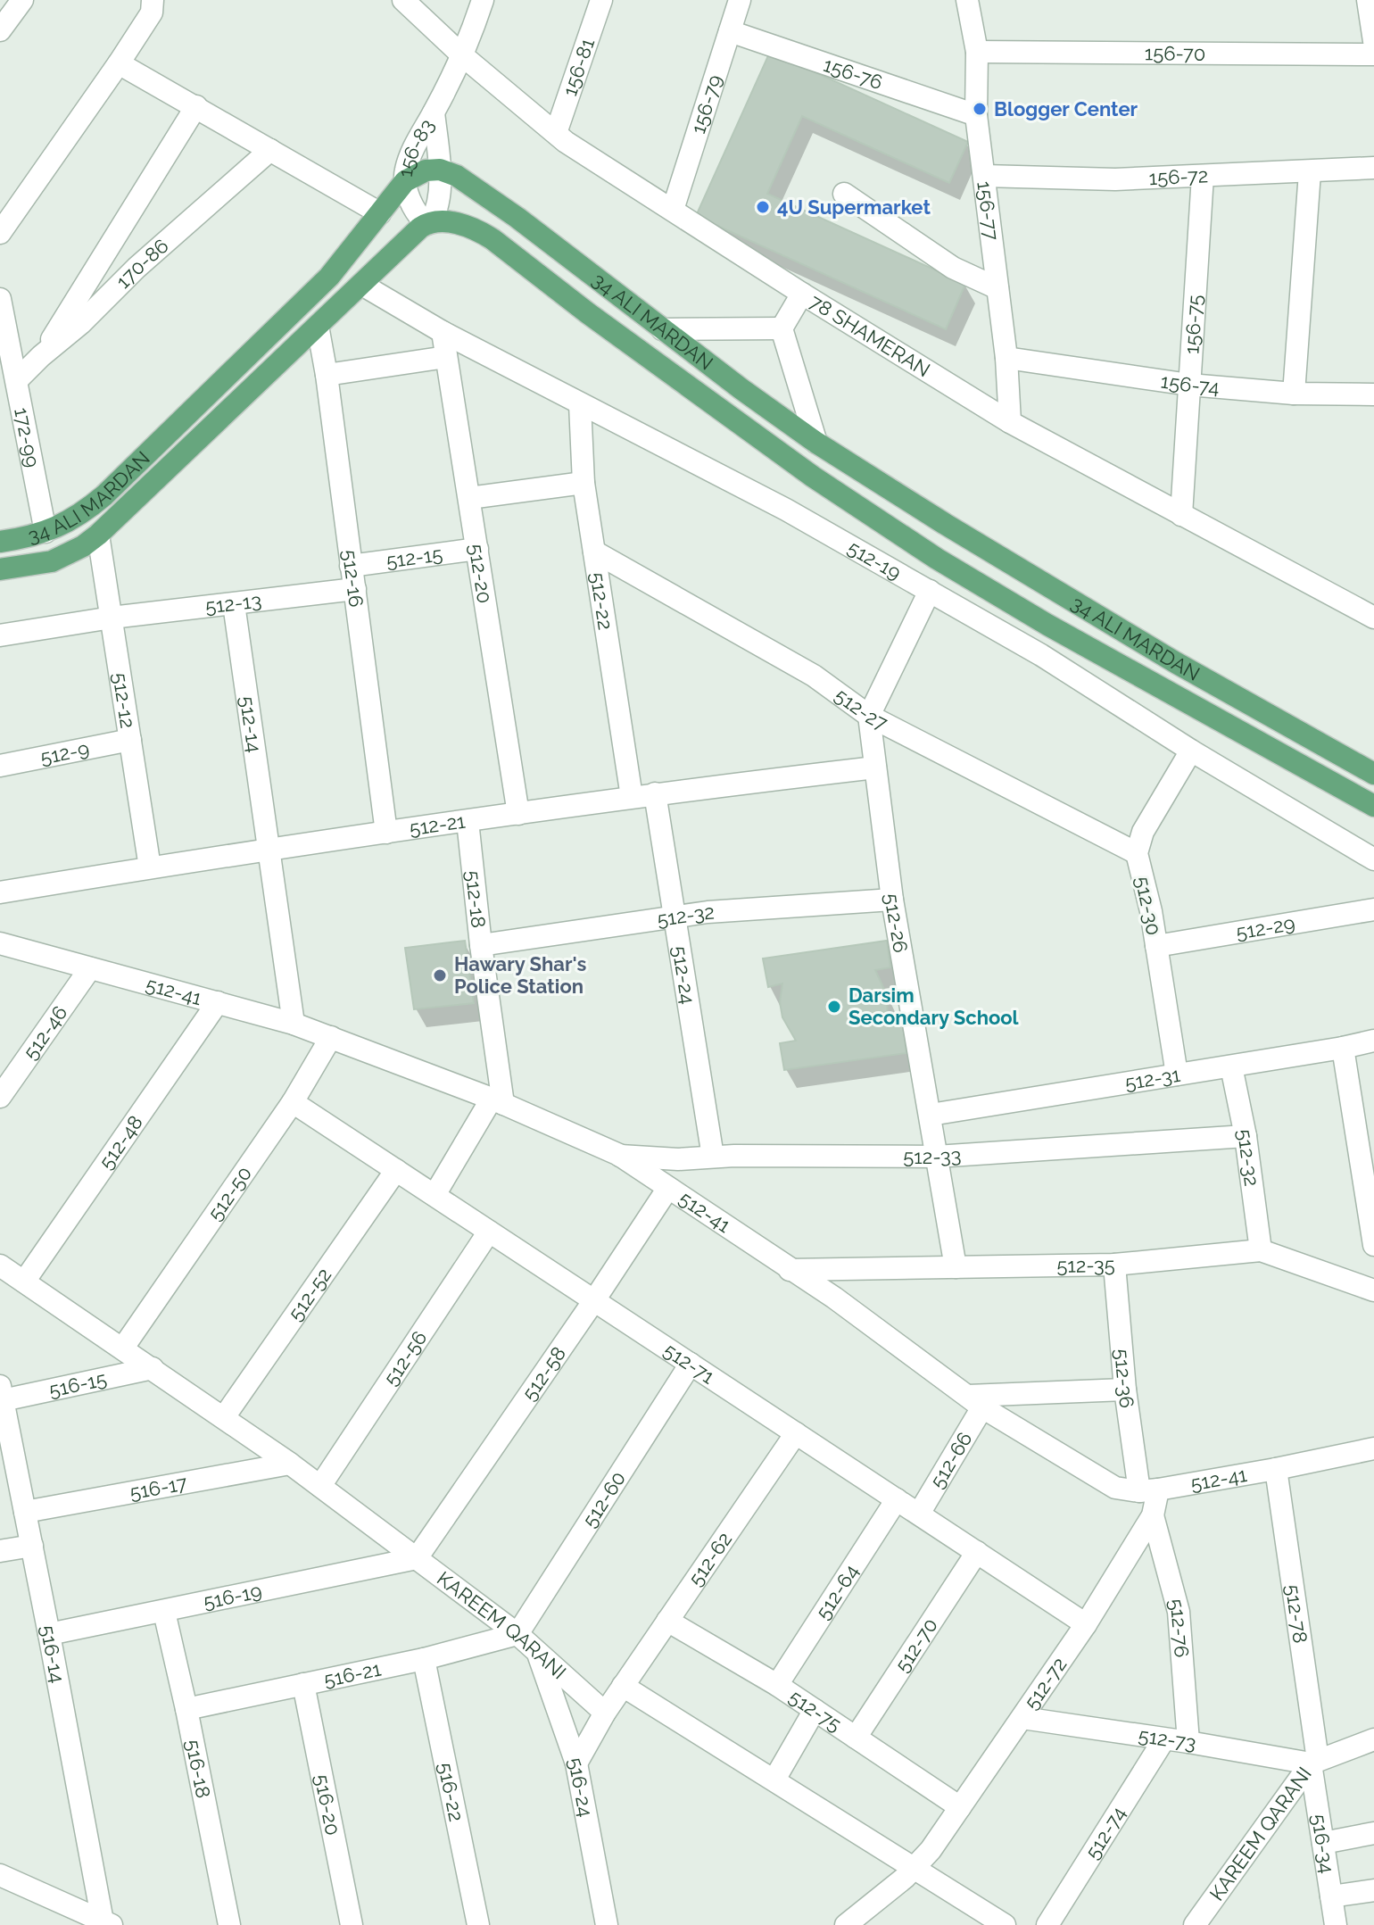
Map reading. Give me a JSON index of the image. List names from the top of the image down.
{
  "streets": {
    "main road": ["34 ALI MARDAN"],
    "street": [
      "156-70",
      "156-81",
      "156-76",
      "156-79",
      "156-83",
      "156-72",
      "156-77",
      "170-86",
      "156-75",
      "78 SHAMERAN",
      "156-74",
      "172-99",
      "512-15",
      "512-19",
      "512-20",
      "512-16",
      "512-22",
      "512-13",
      "512-12",
      "512-27",
      "512-14",
      "512-9",
      "512-21",
      "512-18",
      "512-30",
      "512-32",
      "512-26",
      "512-29",
      "512-24",
      "512-41",
      "512-46",
      "512-31",
      "512-48",
      "512-33",
      "512-50",
      "512-35",
      "512-52",
      "512-56",
      "512-71",
      "512-58",
      "512-36",
      "516-15",
      "512-66",
      "516-17",
      "512-60",
      "512-62",
      "512-64",
      "516-19",
      "512-78",
      "KAREEM QARANI",
      "512-76",
      "512-70",
      "516-14",
      "516-21",
      "512-72",
      "512-75",
      "512-73",
      "516-18",
      "516-24",
      "516-22",
      "516-20",
      "512-74",
      "516-34"
    ]
  },
  "crossings": [
    ["156-70", "156-77"],
    ["156-81", "78 SHAMERAN"],
    ["156-76", "156-79"],
    ["156-76", "156-77"],
    ["156-79", "78 SHAMERAN"],
    ["156-83", "34 ALI MARDAN"],
    ["156-83", "78 SHAMERAN"],
    ["156-72", "156-77"],
    ["156-72", "156-75"],
    ["156-77", "78 SHAMERAN"],
    ["156-77", "156-74"],
    ["170-86", "172-99"],
    ["34 ALI MARDAN", "172-99"],
    ["34 ALI MARDAN", "512-19"],
    ["34 ALI MARDAN", "512-16"],
    ["34 ALI MARDAN", "512-12"],
    ["156-75", "78 SHAMERAN"],
    ["156-75", "156-74"],
    ["512-15", "512-20"],
    ["512-15", "512-16"],
    ["512-19", "512-20"],
    ["512-19", "512-22"],
    ["512-19", "512-30"],
    ["512-20", "512-21"],
    ["512-16", "512-13"],
    ["512-16", "512-21"],
    ["512-22", "512-27"],
    ["512-22", "512-21"],
    ["512-13", "512-12"],
    ["512-13", "512-14"],
    ["512-12", "512-9"],
    ["512-12", "512-21"],
    ["512-27", "512-30"],
    ["512-27", "512-26"],
    ["512-14", "512-21"],
    ["512-14", "512-41"],
    ["512-21", "512-18"],
    ["512-21", "512-26"],
    ["512-21", "512-24"],
    ["512-18", "512-32"],
    ["512-18", "512-41"],
    ["512-30", "512-29"],
    ["512-30", "512-31"],
    ["512-32", "512-26"],
    ["512-32", "512-24"],
    ["512-32", "512-31"],
    ["512-32", "512-33"],
    ["512-32", "512-35"],
    ["512-26", "512-31"],
    ["512-26", "512-33"],
    ["512-26", "512-35"],
    ["512-24", "512-33"],
    ["512-41", "512-46"],
    ["512-41", "512-48"],
    ["512-41", "512-33"],
    ["512-41", "512-50"],
    ["512-41", "512-35"],
    ["512-41", "512-58"],
    ["512-41", "512-36"],
    ["512-41", "512-66"],
    ["512-41", "512-78"],
    ["512-41", "512-72"],
    ["512-48", "KAREEM QARANI"],
    ["512-50", "512-71"],
    ["512-50", "KAREEM QARANI"],
    ["512-35", "512-36"],
    ["512-52", "512-71"],
    ["512-52", "KAREEM QARANI"],
    ["512-56", "512-71"],
    ["512-56", "KAREEM QARANI"],
    ["512-71", "512-58"],
    ["512-71", "512-66"],
    ["512-71", "512-60"],
    ["512-71", "512-62"],
    ["512-71", "512-64"],
    ["512-71", "512-70"],
    ["512-71", "512-72"],
    ["512-58", "516-19"],
    ["512-58", "KAREEM QARANI"],
    ["512-36", "512-72"],
    ["516-15", "KAREEM QARANI"],
    ["516-15", "516-14"],
    ["516-17", "KAREEM QARANI"],
    ["516-17", "516-14"],
    ["512-60", "KAREEM QARANI"],
    ["512-60", "516-21"],
    ["512-62", "512-75"],
    ["512-64", "512-75"],
    ["516-19", "KAREEM QARANI"],
    ["516-19", "516-14"],
    ["516-19", "516-18"],
    ["512-78", "KAREEM QARANI"],
    ["512-78", "512-73"],
    ["512-78", "516-34"],
    ["KAREEM QARANI", "516-21"],
    ["KAREEM QARANI", "512-73"],
    ["KAREEM QARANI", "516-24"],
    ["KAREEM QARANI", "516-34"],
    ["512-76", "512-72"],
    ["512-76", "512-73"],
    ["512-70", "512-75"],
    ["516-21", "516-18"],
    ["516-21", "516-22"],
    ["516-21", "516-20"],
    ["512-72", "512-75"],
    ["512-72", "512-73"],
    ["512-73", "512-74"],
    ["512-73", "516-34"]
  ],
  "places": [
    "Blogger Center",
    "4U Supermarket",
    "Hawary Shar's Police Station",
    "Darsim Secondary School"
  ]
}
